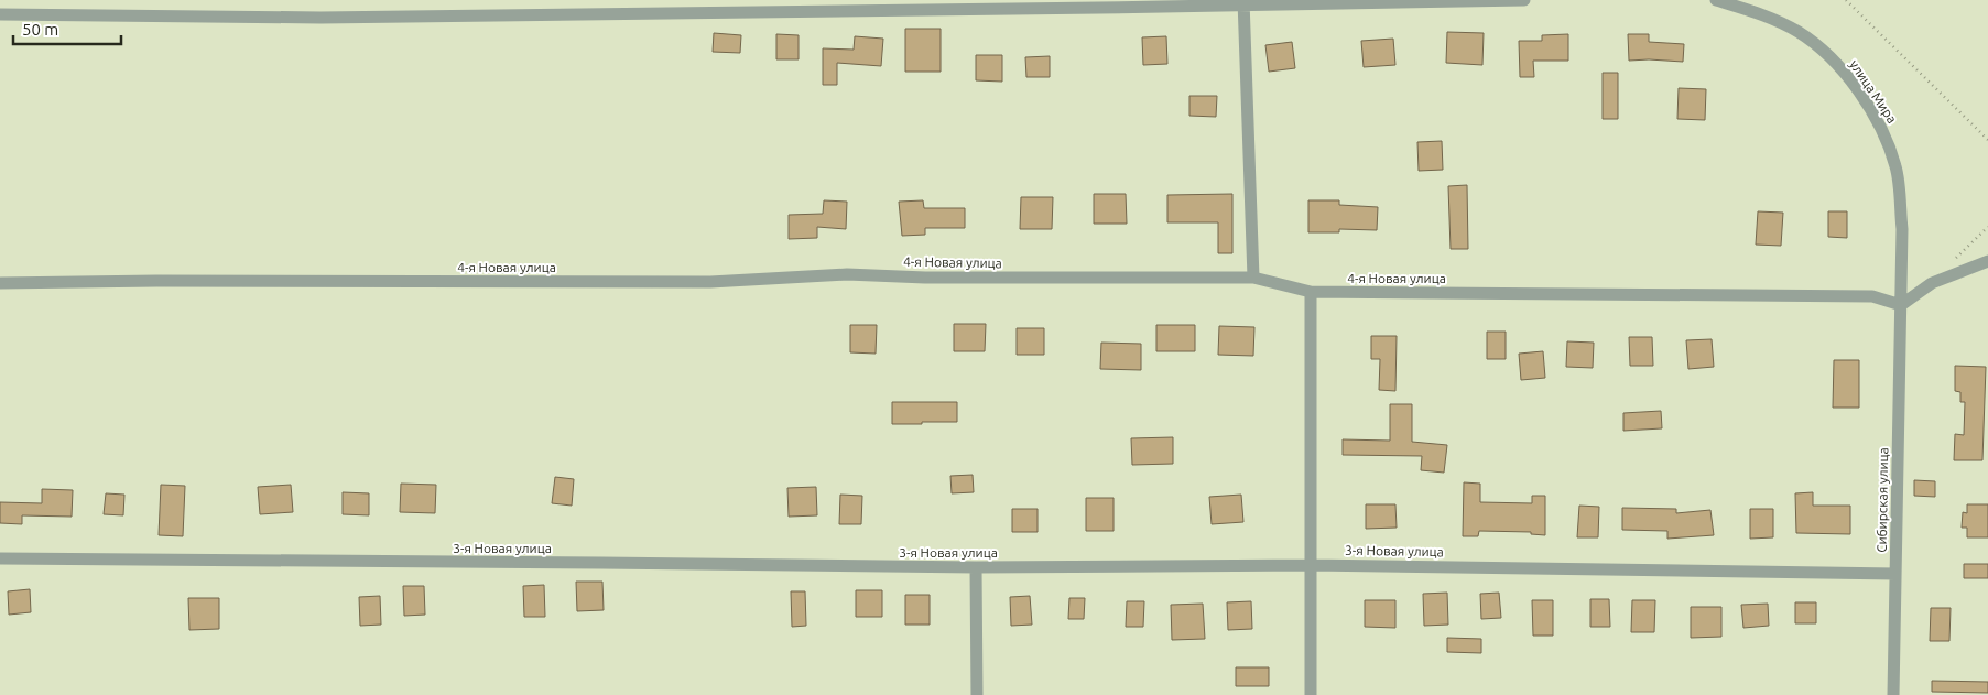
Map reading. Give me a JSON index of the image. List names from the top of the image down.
{
  "streets": {
    "street": [
      "улица Мира",
      "4-я Новая улица",
      "Сибирская улица",
      "3-я Новая улица"
    ]
  },
  "crossings": [
    ["улица Мира", "4-я Новая улица"],
    ["улица Мира", "Сибирская улица"],
    ["4-я Новая улица", "Сибирская улица"],
    ["Сибирская улица", "3-я Новая улица"]
  ],
  "scale_bar": "50 m"
}
